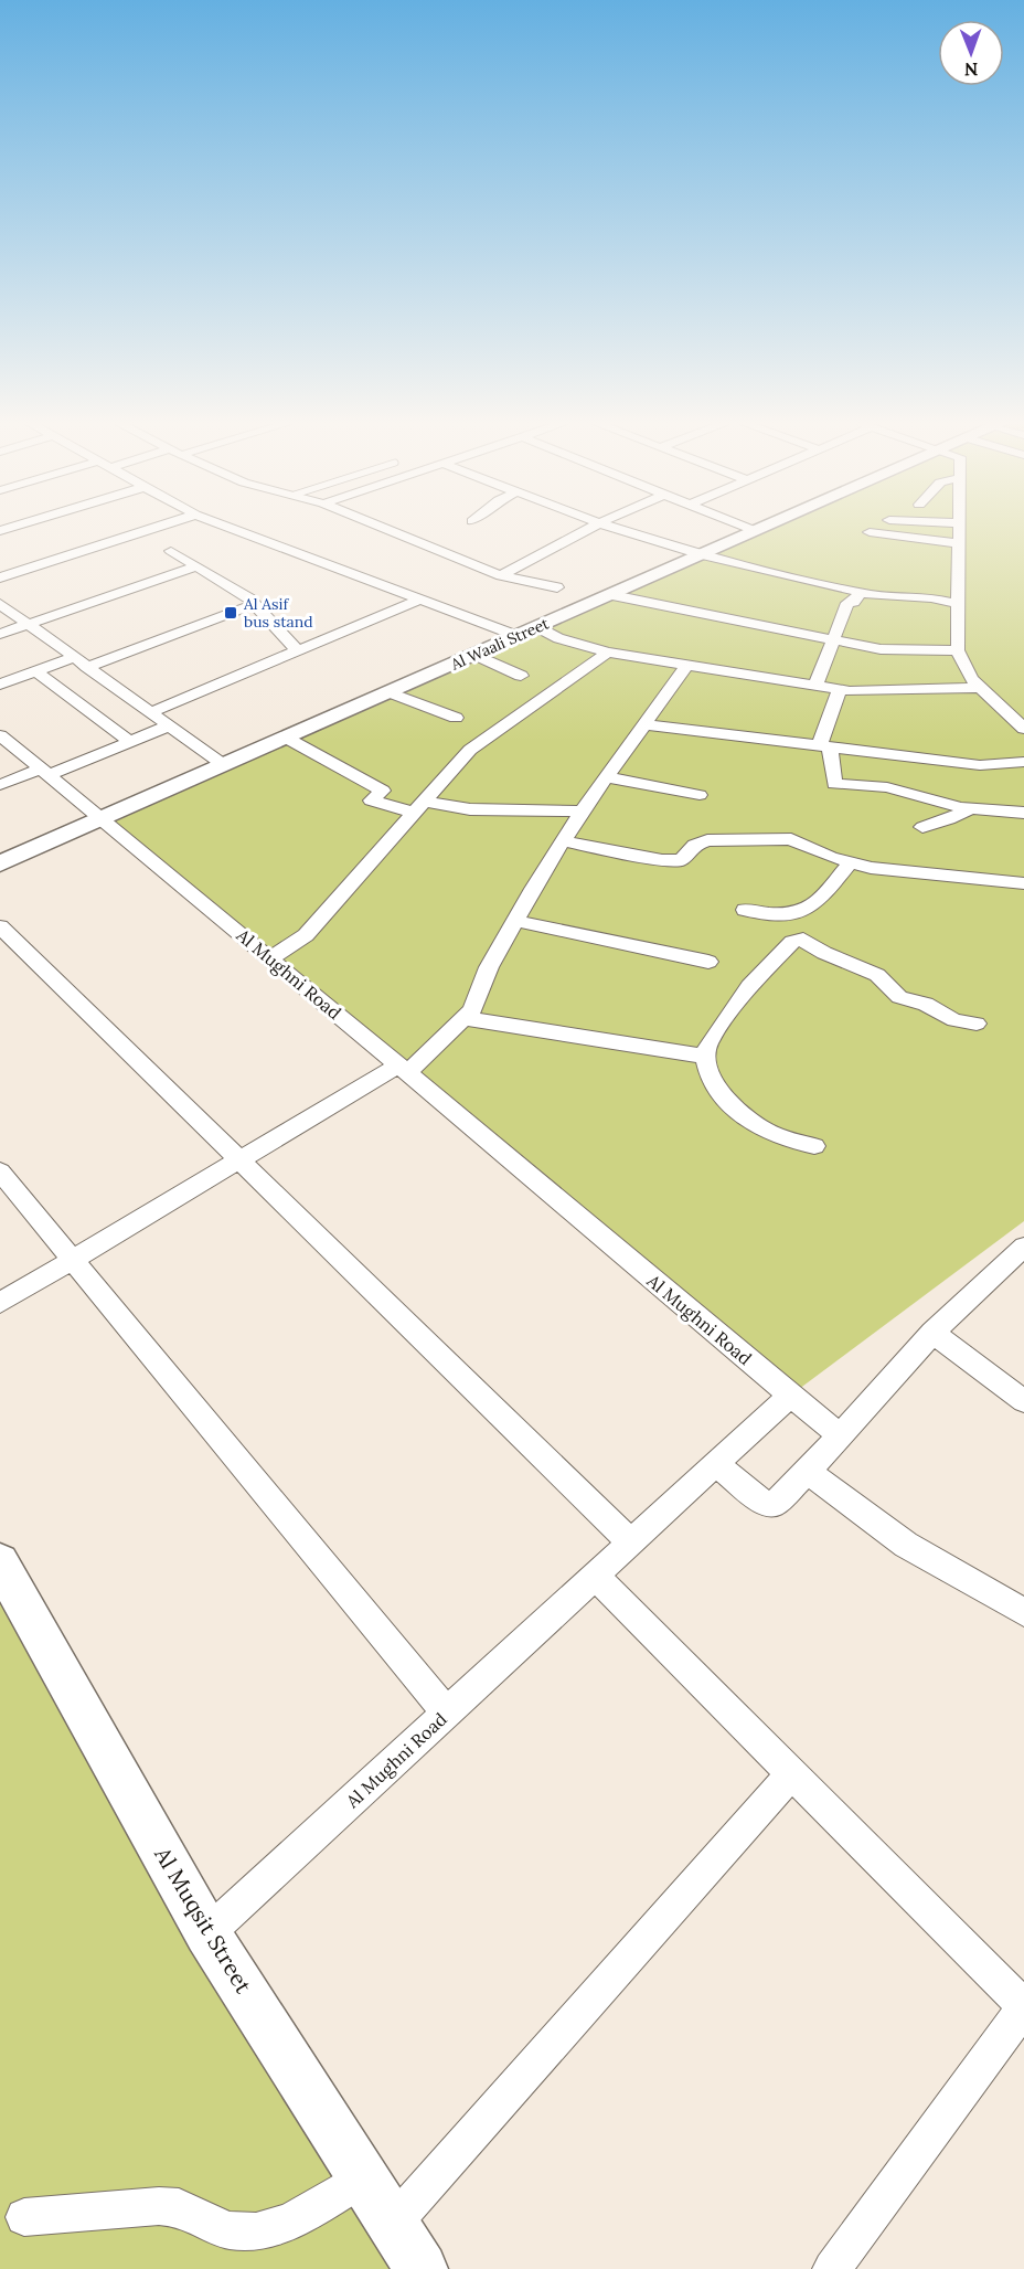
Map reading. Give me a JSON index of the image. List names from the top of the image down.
{
  "streets": {
    "street": ["Al Waali Street", "Al Mughni Road", "Al Muqsit Street"]
  },
  "crossings": [
    ["Al Waali Street", "Al Mughni Road"],
    ["Al Mughni Road", "Al Muqsit Street"]
  ],
  "places": {
    "transit": ["Al Asif bus stand"]
  },
  "north": "bottom"
}
